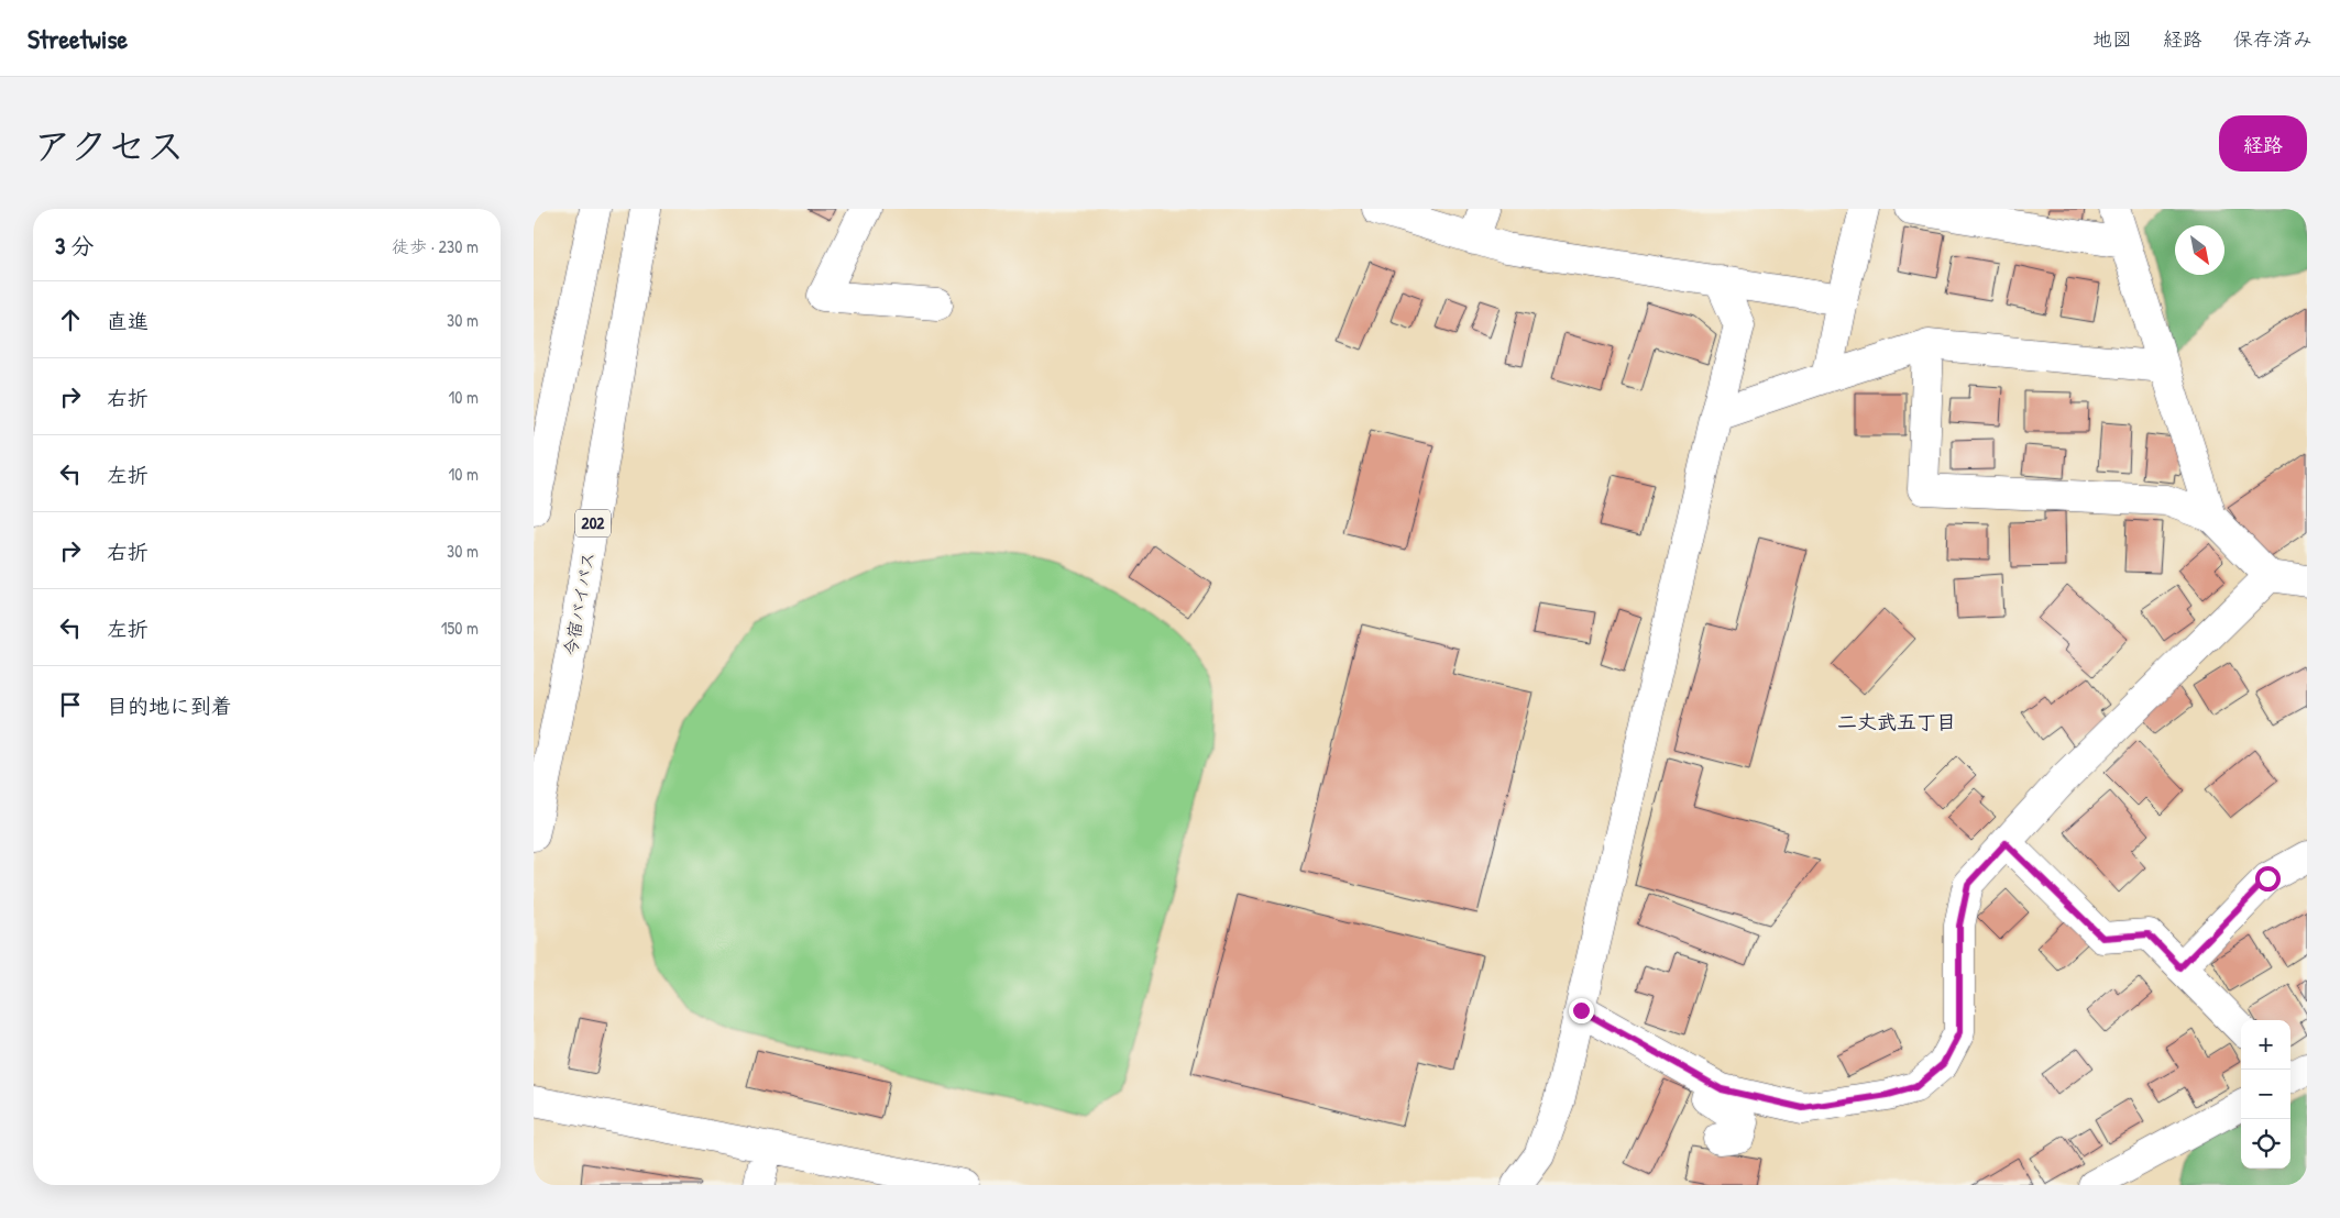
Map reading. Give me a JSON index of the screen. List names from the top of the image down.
{
  "streets": {
    "main road": ["202", "今宿バイパス"]
  },
  "districts": ["二丈武五丁目"],
  "north": "bottom right",
  "page": {
    "header": "Streetwise",
    "nav": ["地図", "経路", "保存済み"],
    "title": "アクセス",
    "buttons": "経路",
    "heading": ["3 分", "徒歩 · 230 m"],
    "list": [
      ["直進", "30 m"],
      ["右折", "10 m"],
      ["左折", "10 m"],
      ["右折", "30 m"],
      ["左折", "150 m"],
      "目的地に到着"
    ],
    "map_buttons": ["+", "−"]
  }
}
